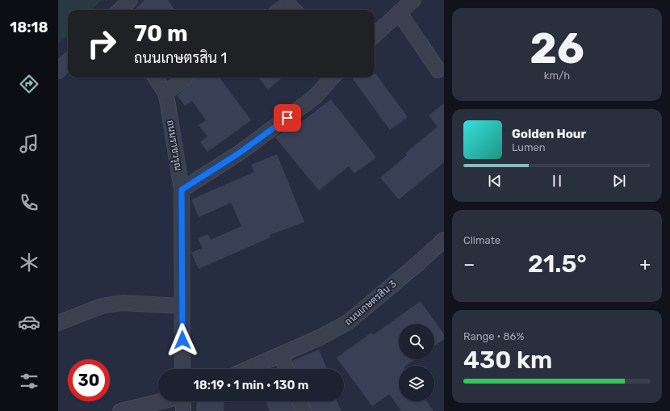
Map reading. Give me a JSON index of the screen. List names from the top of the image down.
{
  "streets": {
    "street": ["ถนนราชวรุณ", "ถนนเกษตรสิน 3"]
  },
  "page": {
    "tabs": "18:18",
    "tile": [
      ["26", "km/h"],
      "Climate",
      ["Range · 86%", "430 km"]
    ],
    "turn": ["70 m", "ถนนเกษตรสิน 1"],
    "song": ["Golden Hour", "Lumen"],
    "heat": ["−", "21.5°", "+"],
    "limit": "30",
    "trip": "18:19 · 1 min · 130 m"
  }
}
